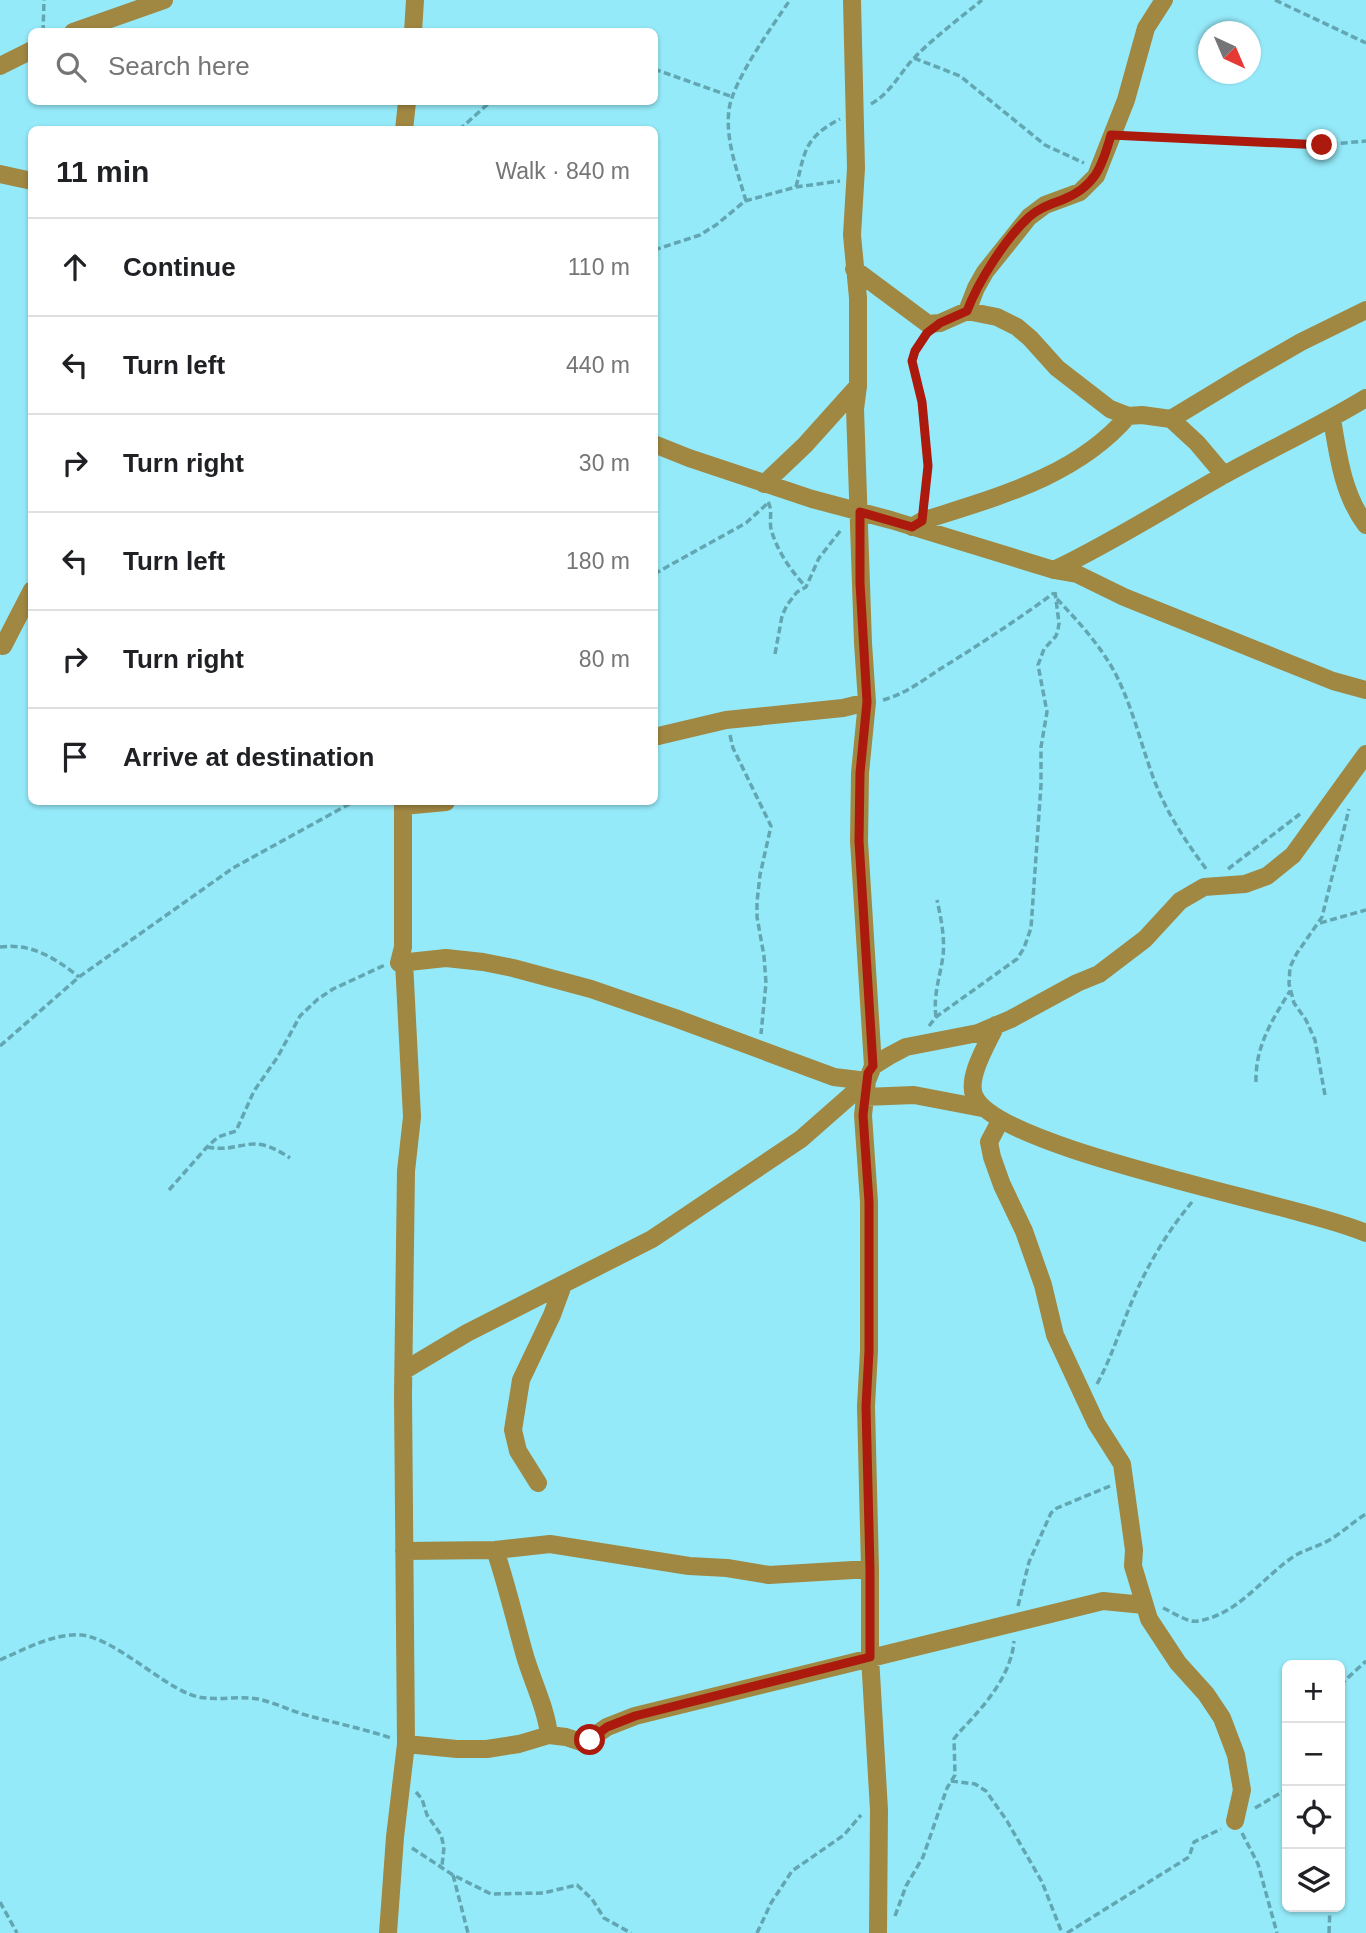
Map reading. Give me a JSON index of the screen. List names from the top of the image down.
{
  "north": "bottom right",
  "page": {
    "search": "Search here",
    "heading": ["11 min", "Walk · 840 m"],
    "list": [
      ["Continue", "110 m"],
      ["Turn left", "440 m"],
      ["Turn right", "30 m"],
      ["Turn left", "180 m"],
      ["Turn right", "80 m"],
      "Arrive at destination"
    ],
    "map_buttons": ["+", "−"]
  }
}
